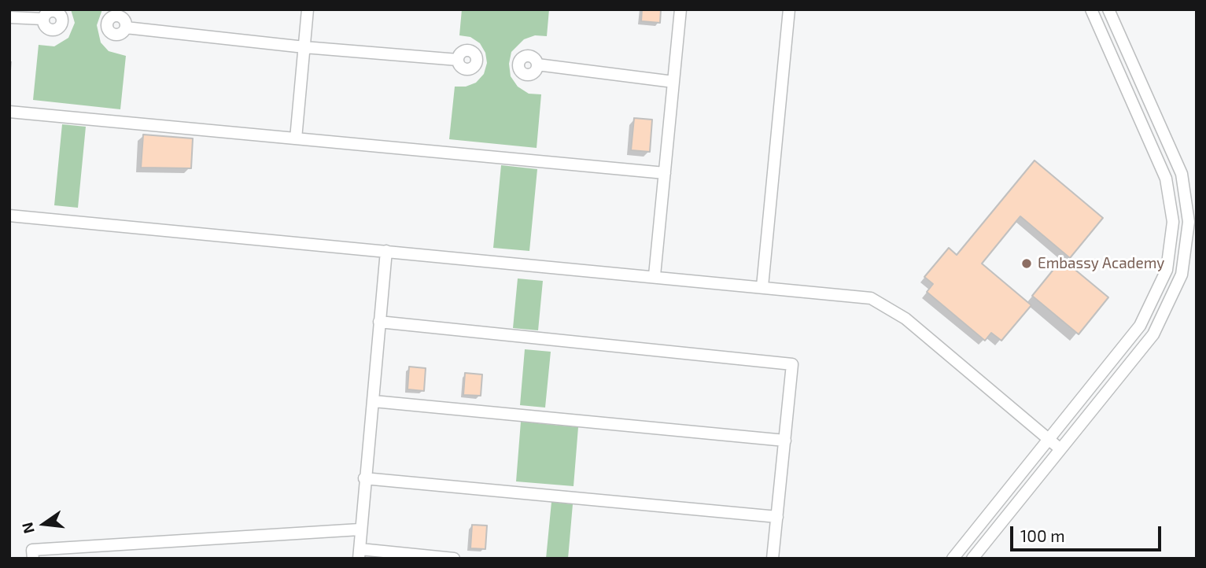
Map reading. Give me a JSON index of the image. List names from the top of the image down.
{
  "places": ["Embassy Academy"],
  "scale_bar": "100 m",
  "north": "left"
}
